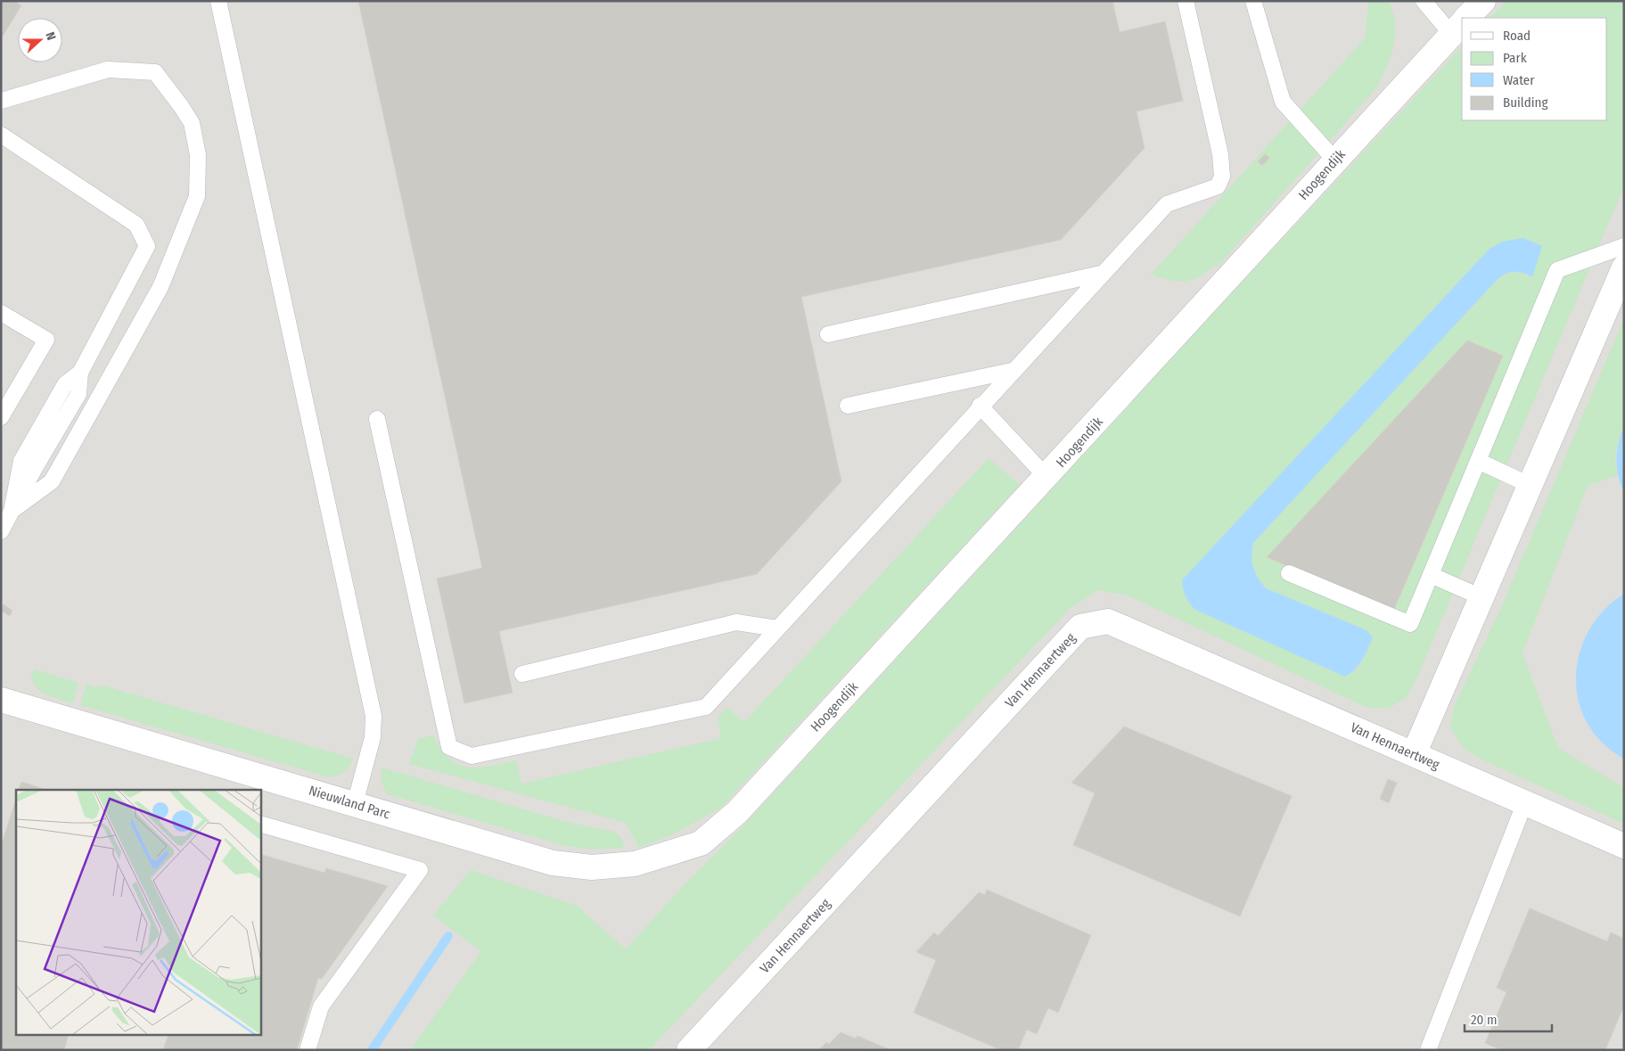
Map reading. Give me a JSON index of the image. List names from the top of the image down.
{
  "streets": {
    "street": ["Hoogendijk", "Van Hennaertweg", "Nieuwland Parc"]
  },
  "crossings": [
    ["Hoogendijk", "Nieuwland Parc"]
  ],
  "legend": [
    "Road",
    "Park",
    "Water",
    "Building"
  ],
  "scale_bar": "20 m",
  "north": "right"
}
